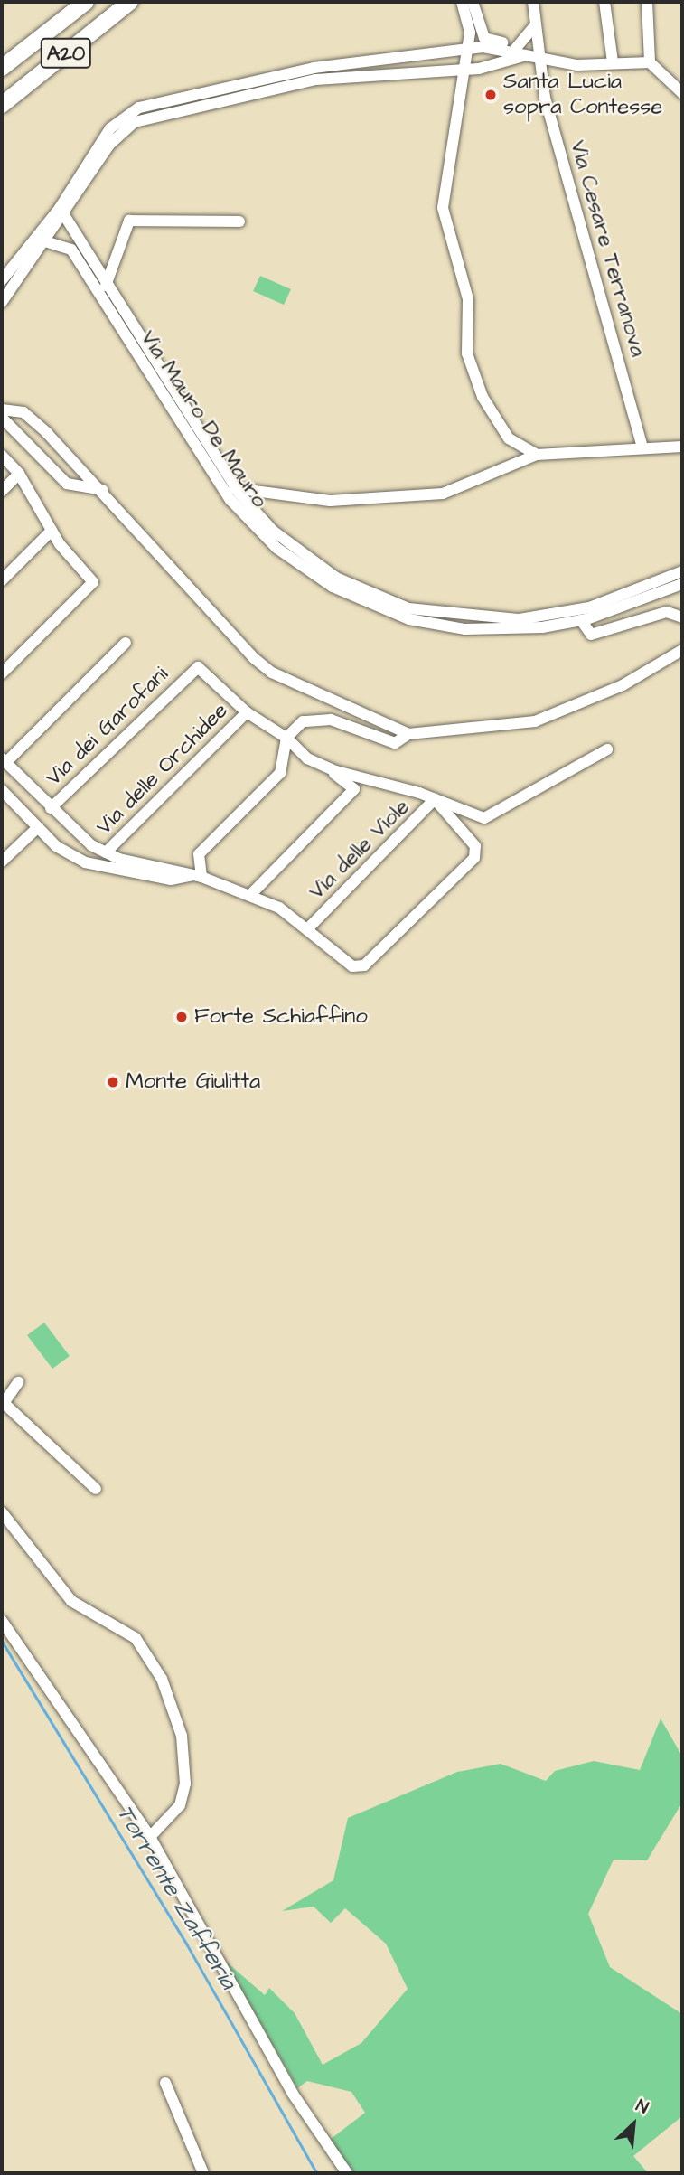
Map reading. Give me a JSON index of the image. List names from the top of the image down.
{
  "streets": {
    "highway": ["A20"],
    "street": [
      "Via Cesare Terranova",
      "Via Mauro De Mauro",
      "Via dei Garofani",
      "Via delle Orchidee",
      "Via delle Viole"
    ]
  },
  "crossings": [
    ["Via dei Garofani", "Via delle Orchidee"]
  ],
  "water": ["Torrente Zafferia"],
  "places": ["Santa Lucia sopra Contesse", "Forte Schiaffino", "Monte Giulitta"],
  "north": "top right"
}
